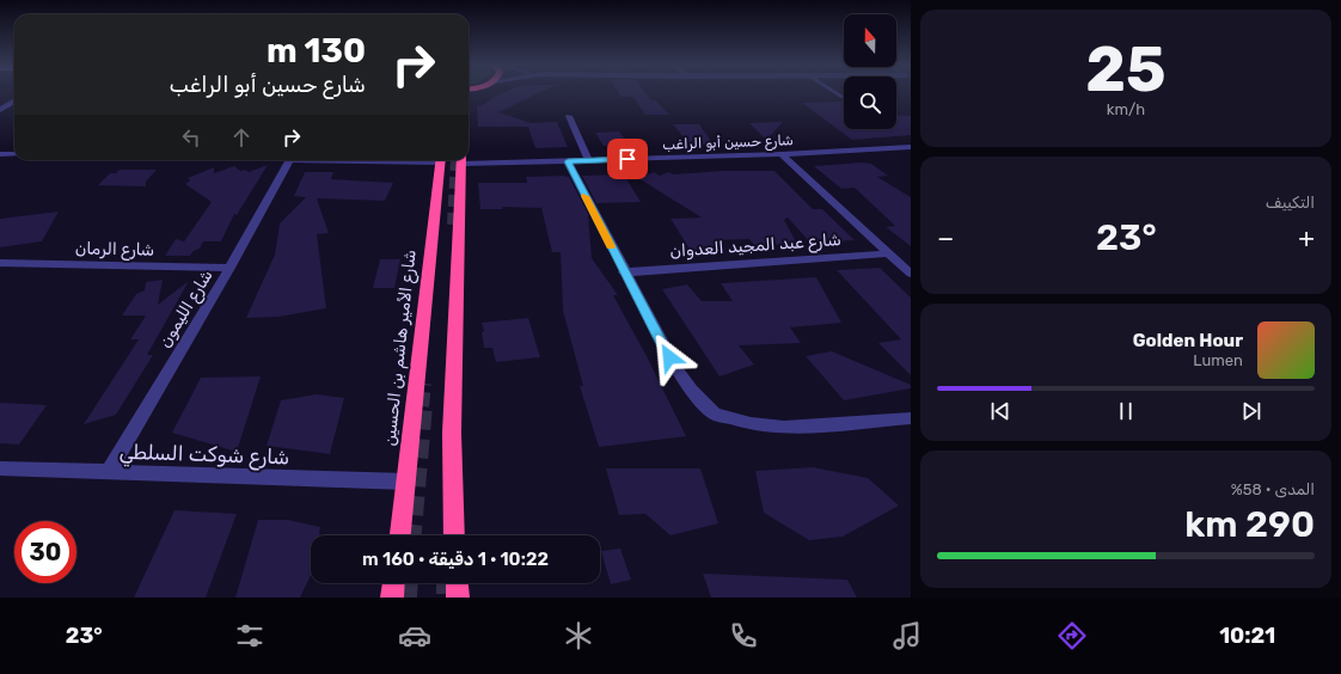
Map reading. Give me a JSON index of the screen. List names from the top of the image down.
{
  "streets": {
    "highway": ["شارع الأمير هاشم بن الحسين"],
    "street": [
      "شارع حسين أبو الراغب",
      "شارع عبد المجيد العدوان",
      "شارع الرمان",
      "شارع الليمون",
      "شارع شوكت السلطي"
    ]
  },
  "crossings": [
    ["شارع الرمان", "شارع الليمون"],
    ["شارع الليمون", "شارع شوكت السلطي"],
    ["شارع الأمير هاشم بن الحسين", "شارع شوكت السلطي"]
  ],
  "north": "top",
  "page": {
    "tile": [
      ["25", "km/h"],
      "التكييف",
      ["المدى · 58%", "290 km"]
    ],
    "turn": ["130 m", "شارع حسين أبو الراغب"],
    "heat": ["−", "23°", "+"],
    "song": ["Golden Hour", "Lumen"],
    "limit": "30",
    "trip": "10:22 · 1 دقيقة · 160 m",
    "tabs": ["10:21", "23°"]
  }
}
